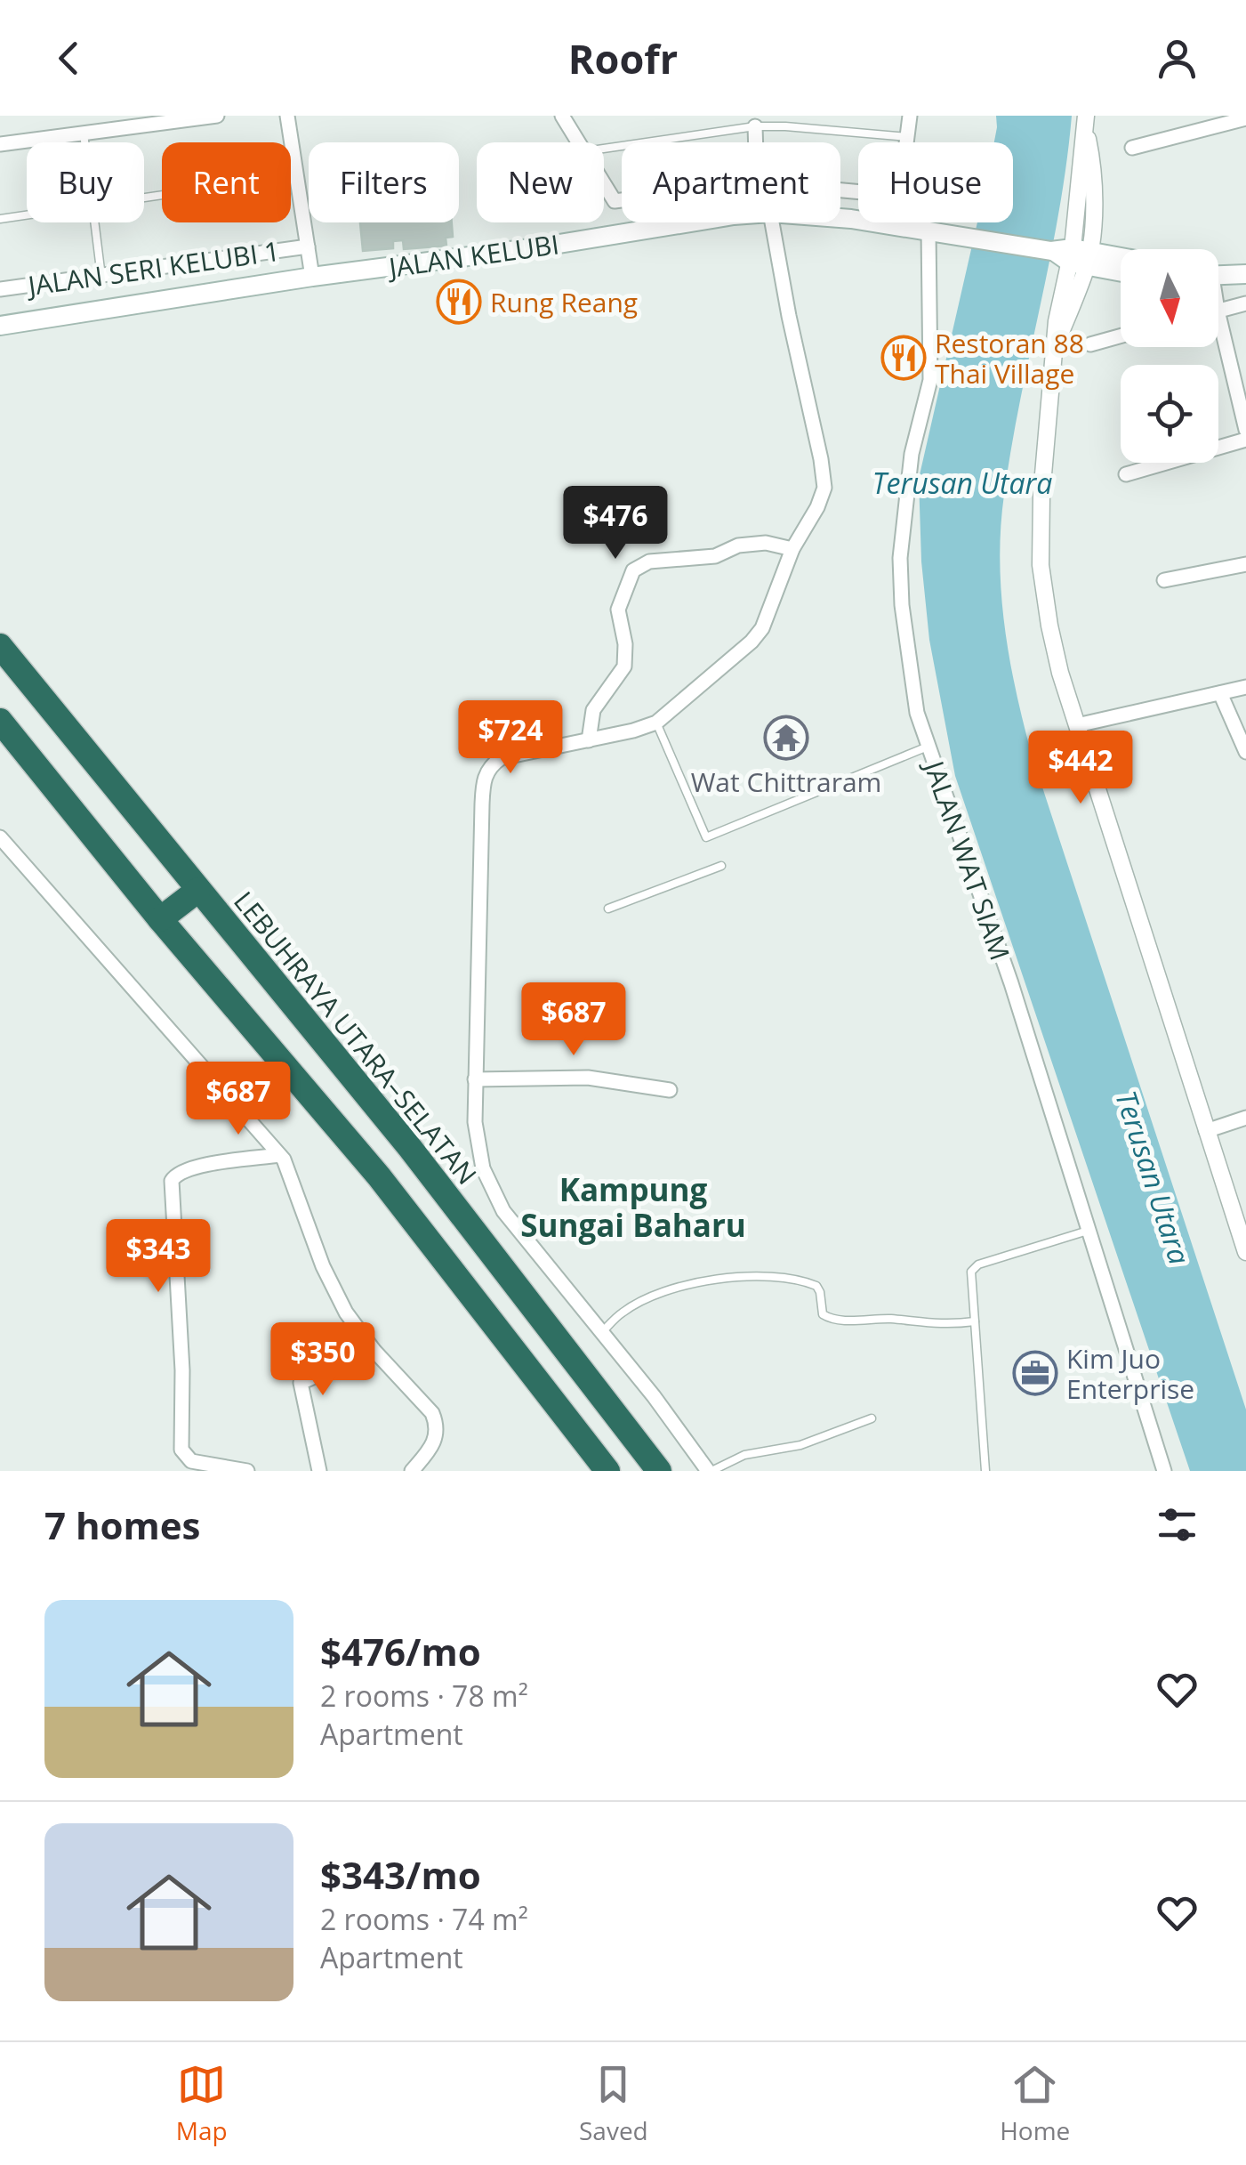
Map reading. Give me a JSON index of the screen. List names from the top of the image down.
{
  "streets": {
    "highway": ["LEBUHRAYA UTARA–SELATAN"],
    "main road": ["JALAN KELUBI"],
    "street": ["JALAN SERI KELUBI 1", "JALAN WAT SIAM"]
  },
  "crossings": [
    ["JALAN KELUBI", "JALAN WAT SIAM"]
  ],
  "districts": ["Kampung Sungai Baharu"],
  "water": ["Terusan Utara"],
  "places": {
    "restaurant": ["Rung Reang", "Restoran 88 Thai Village"],
    "temple": ["Wat Chittraram"],
    "office": ["Kim Juo Enterprise"]
  },
  "north": "bottom",
  "page": {
    "header": "Roofr",
    "chip": [
      "Buy",
      "Rent",
      "Filters",
      "New",
      "Apartment",
      "House"
    ],
    "price": [
      "$476",
      "$724",
      "$442",
      "$687",
      "$687",
      "$343",
      "$350"
    ],
    "heading": "7 homes",
    "list": [
      {
        "name": "$476/mo",
        "note": "2 rooms · 78 m² · Apartment"
      },
      {
        "name": "$343/mo",
        "note": "2 rooms · 74 m² · Apartment"
      }
    ],
    "tabs": ["Map", "Saved", "Home"]
  }
}
